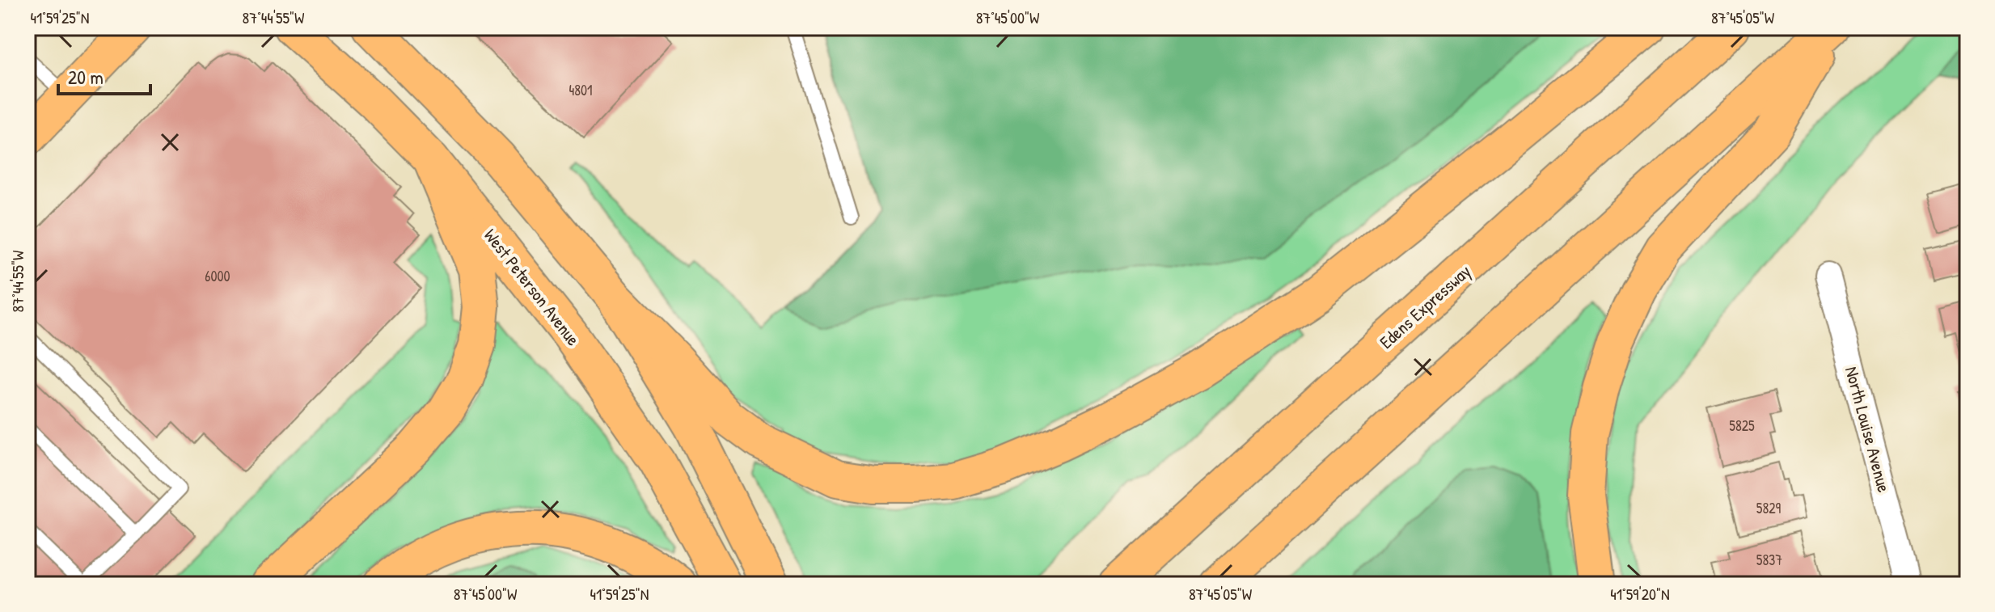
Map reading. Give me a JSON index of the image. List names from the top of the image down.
{
  "streets": {
    "main road": ["West Peterson Avenue", "Edens Expressway"],
    "street": ["North Louise Avenue"]
  },
  "house_numbers": [
    "4801",
    "6000",
    "5825",
    "5829",
    "5837"
  ],
  "scale_bar": "20 m",
  "coordinates": [
    "41°59'25\"N",
    "87°44'55\"W",
    "87°45'00\"W",
    "87°45'05\"W",
    "41°59'20\"N"
  ]
}
